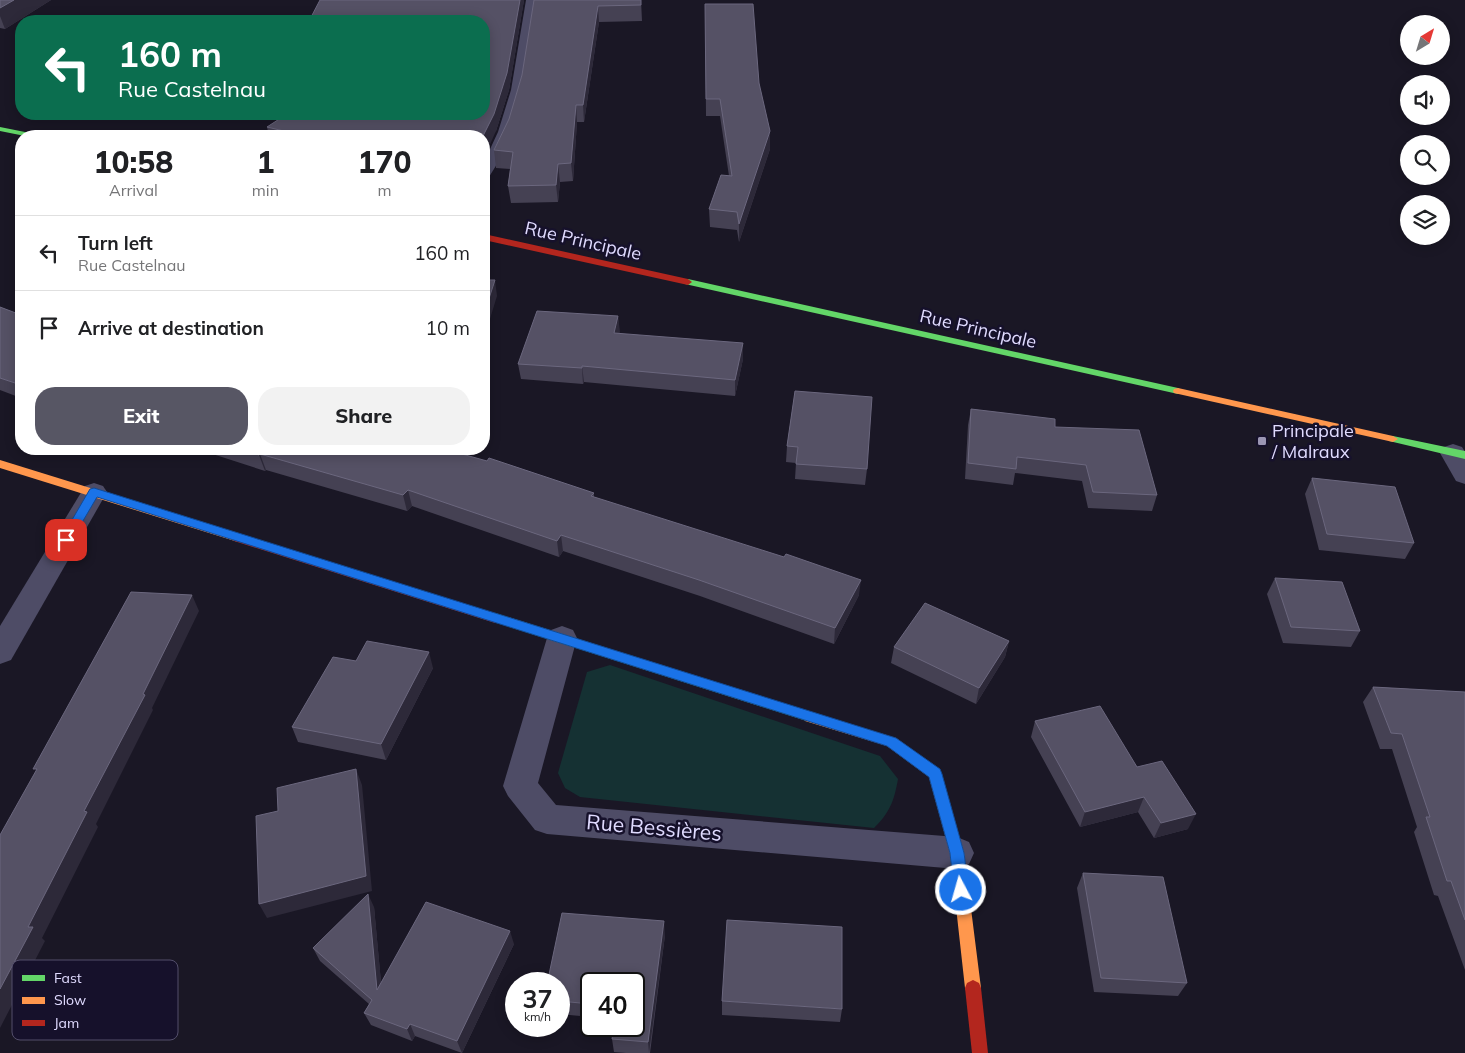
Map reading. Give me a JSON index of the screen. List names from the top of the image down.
{
  "streets": {
    "street": ["Rue Principale", "Rue Bessières"]
  },
  "places": {
    "transit": ["Principale / Malraux"]
  },
  "legend": ["Fast", "Slow", "Jam"],
  "north": "top right",
  "page": {
    "turn": ["160 m", "Rue Castelnau"],
    "eta": [
      "10:58",
      "Arrival",
      "1",
      "min",
      "170",
      "m"
    ],
    "list": [
      {
        "name": "Turn left",
        "note": "Rue Castelnau",
        "value": "160 m"
      },
      {
        "name": "Arrive at destination",
        "value": "10 m"
      }
    ],
    "buttons": ["Exit", "Share"],
    "speed": "37 km/h",
    "limit": "40"
  }
}
